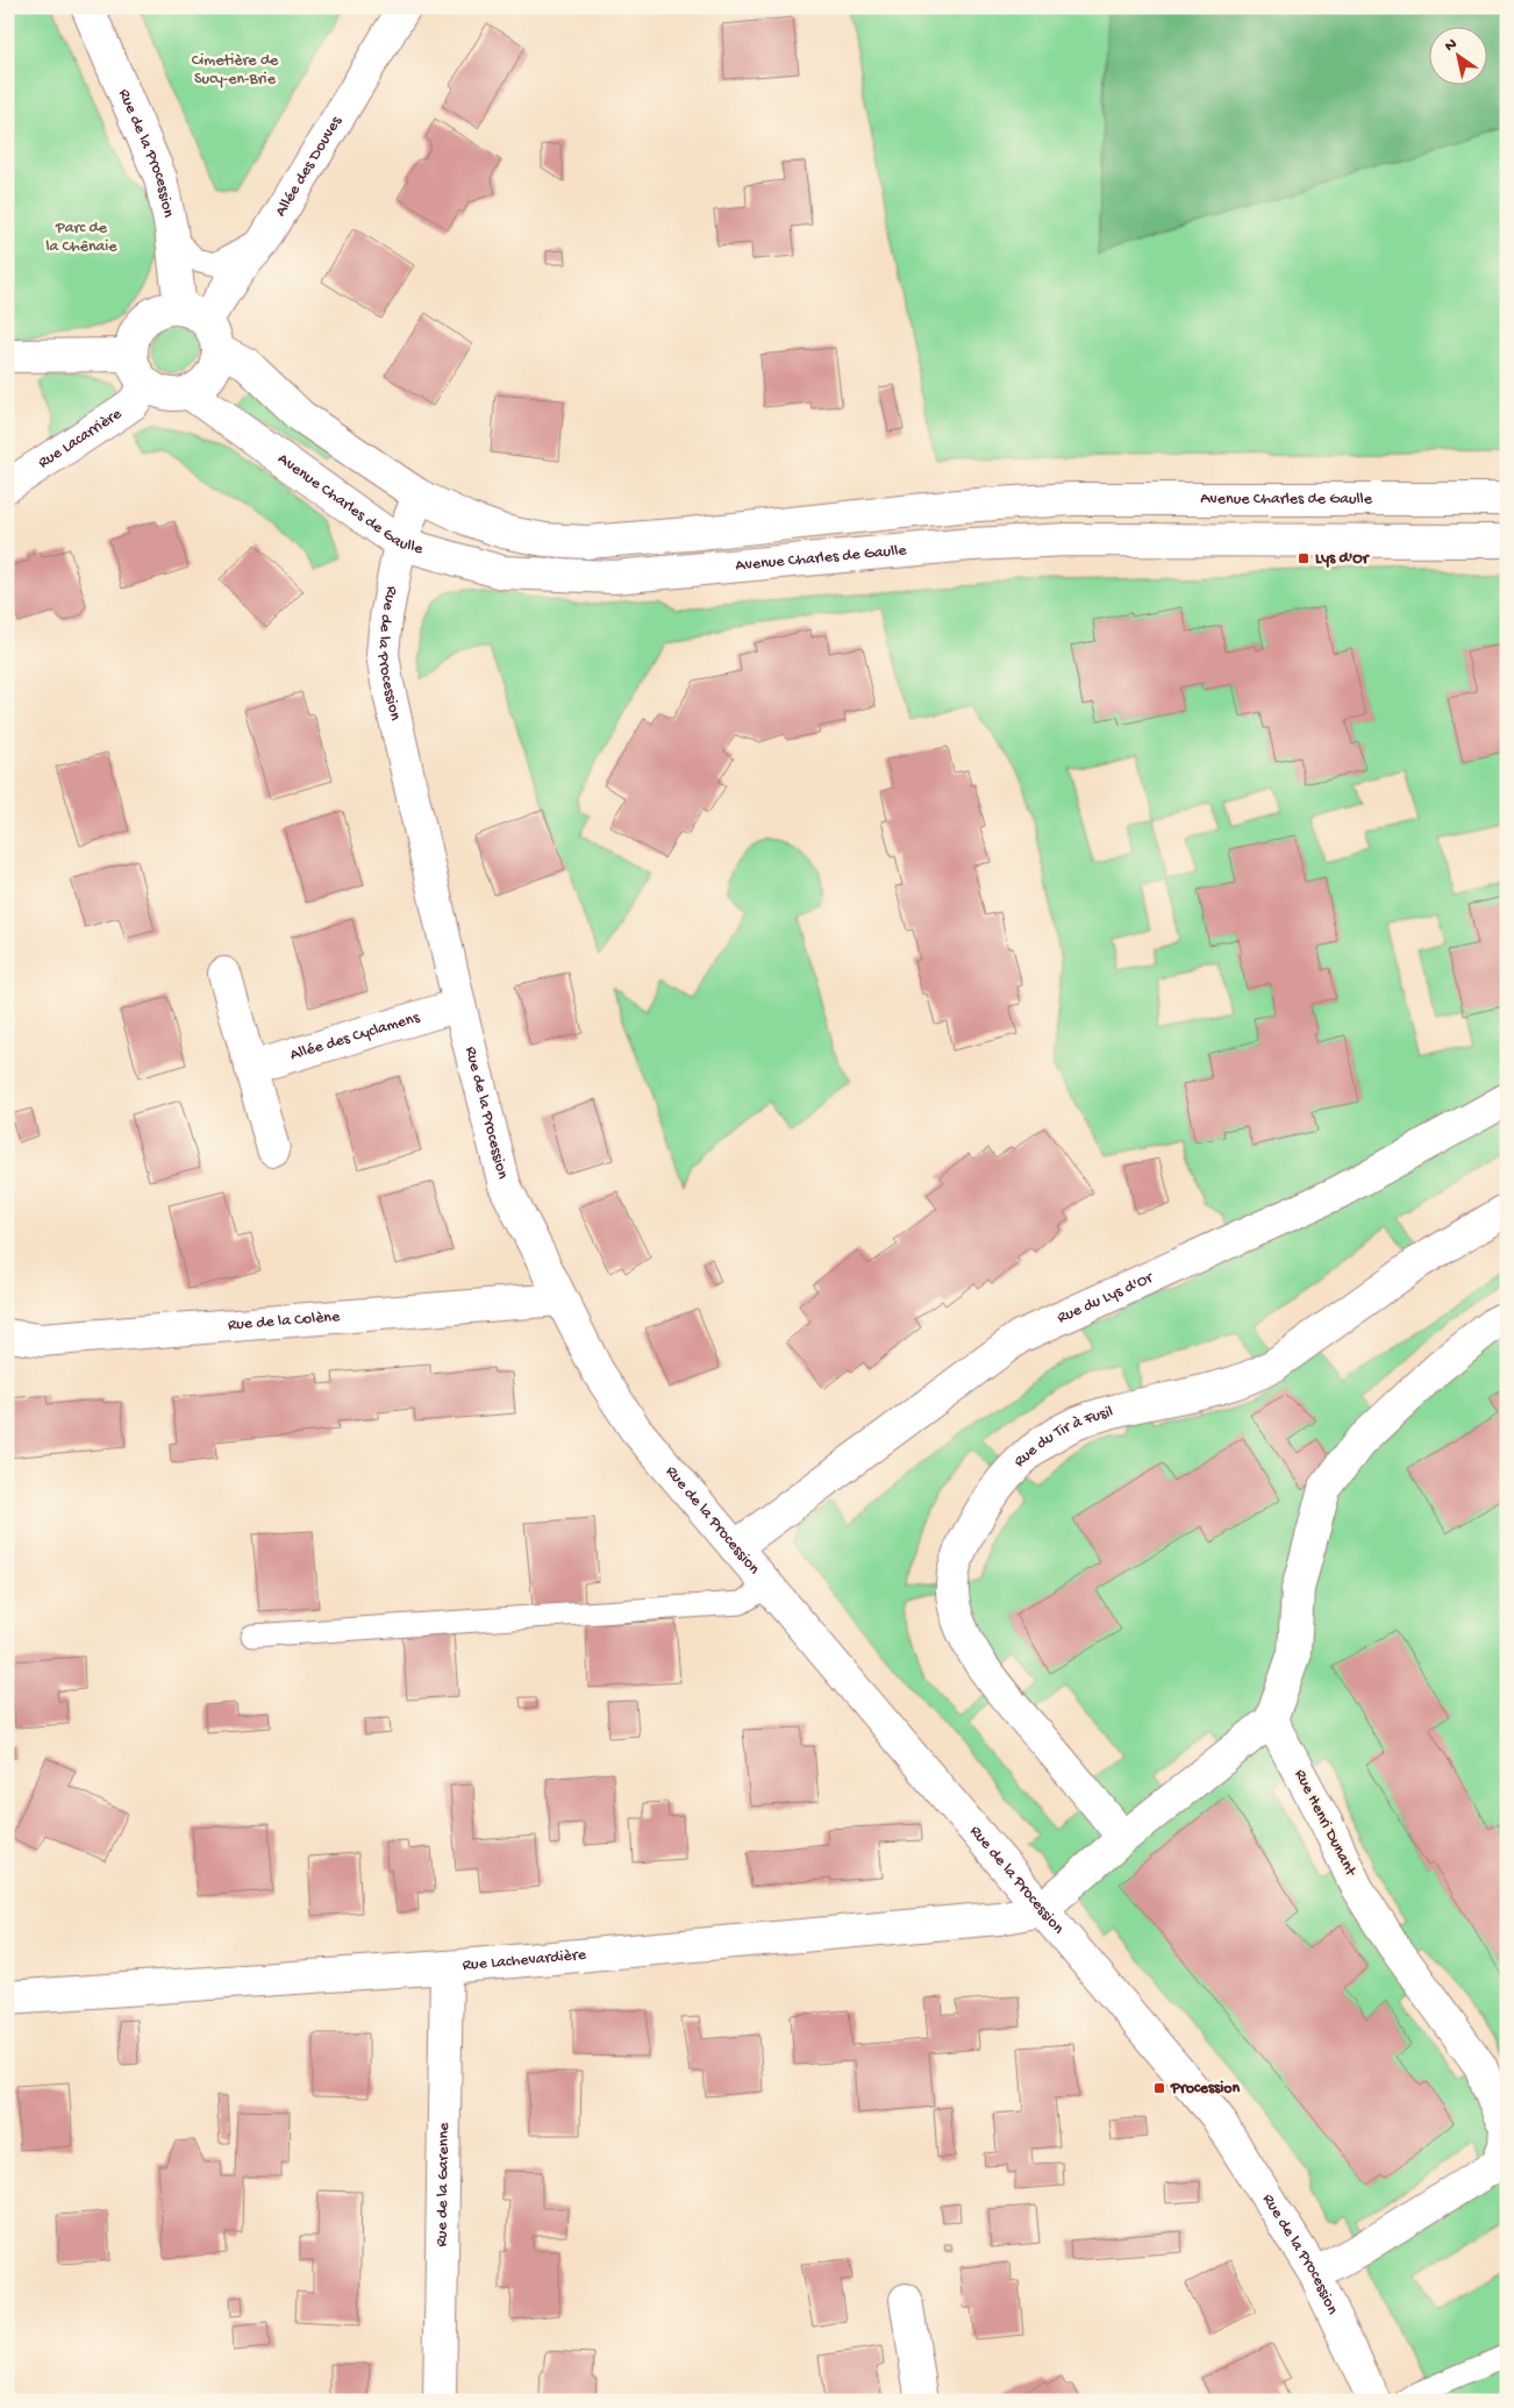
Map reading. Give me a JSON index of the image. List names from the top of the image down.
{
  "streets": {
    "street": [
      "Rue de la Procession",
      "Allée des Douves",
      "Rue Lacarrière",
      "Avenue Charles de Gaulle",
      "Allée des Cyclamens",
      "Rue du Lys d'Or",
      "Rue de la Colène",
      "Rue du Tir à Fusil",
      "Rue Henri Dunant",
      "Rue Lachevardière",
      "Rue de la Garenne"
    ]
  },
  "crossings": [
    ["Rue de la Procession", "Allée des Douves"],
    ["Rue de la Procession", "Rue Lacarrière"],
    ["Rue de la Procession", "Avenue Charles de Gaulle"],
    ["Rue de la Procession", "Allée des Cyclamens"],
    ["Rue de la Procession", "Rue du Lys d'Or"],
    ["Rue de la Procession", "Rue de la Colène"],
    ["Rue de la Procession", "Rue Henri Dunant"],
    ["Rue de la Procession", "Rue Lachevardière"],
    ["Allée des Douves", "Rue Lacarrière"],
    ["Allée des Douves", "Avenue Charles de Gaulle"],
    ["Rue Lacarrière", "Avenue Charles de Gaulle"],
    ["Rue Lachevardière", "Rue de la Garenne"]
  ],
  "parks": ["Cimetière de Sucy-en-Brie", "Parc de la Chênaie"],
  "places": {
    "transit": ["Lys d'Or", "Procession"]
  },
  "north": "top left"
}
